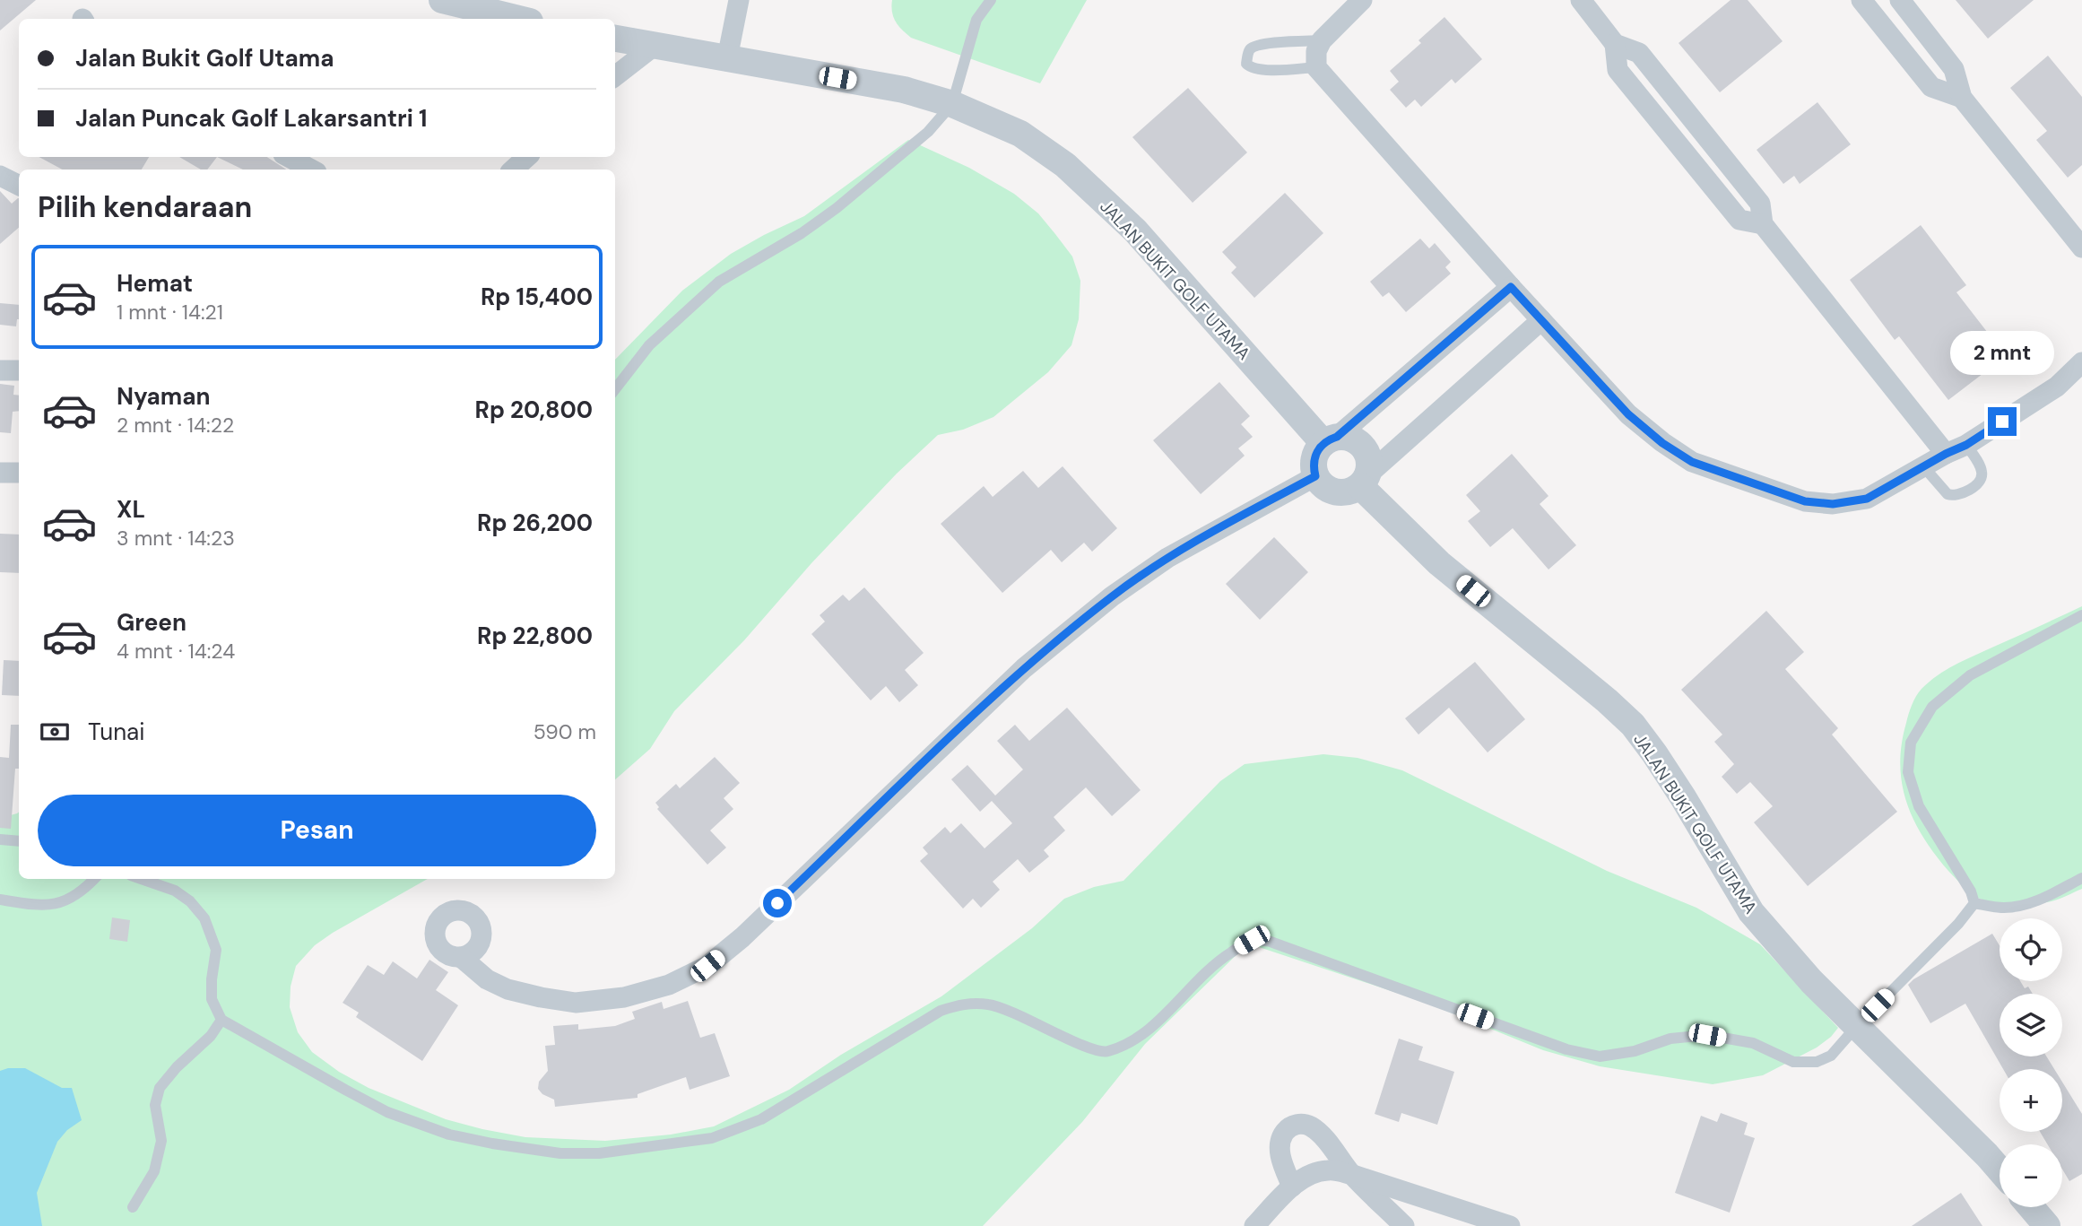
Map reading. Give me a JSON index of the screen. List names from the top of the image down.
{
  "streets": {
    "street": ["JALAN BUKIT GOLF UTAMA"]
  },
  "page": {
    "banner": ["Jalan Bukit Golf Utama", "Jalan Puncak Golf Lakarsantri 1"],
    "heading": "Pilih kendaraan",
    "list": [
      {
        "name": "Hemat",
        "note": "1 mnt · 14:21",
        "value": "Rp 15,400"
      },
      {
        "name": "Nyaman",
        "note": "2 mnt · 14:22",
        "value": "Rp 20,800"
      },
      {
        "name": "XL",
        "note": "3 mnt · 14:23",
        "value": "Rp 26,200"
      },
      {
        "name": "Green",
        "note": "4 mnt · 14:24",
        "value": "Rp 22,800"
      }
    ],
    "bubble": "2 mnt",
    "pay": ["Tunai", "590 m"],
    "buttons": "Pesan",
    "map_buttons": ["+", "−"]
  }
}
